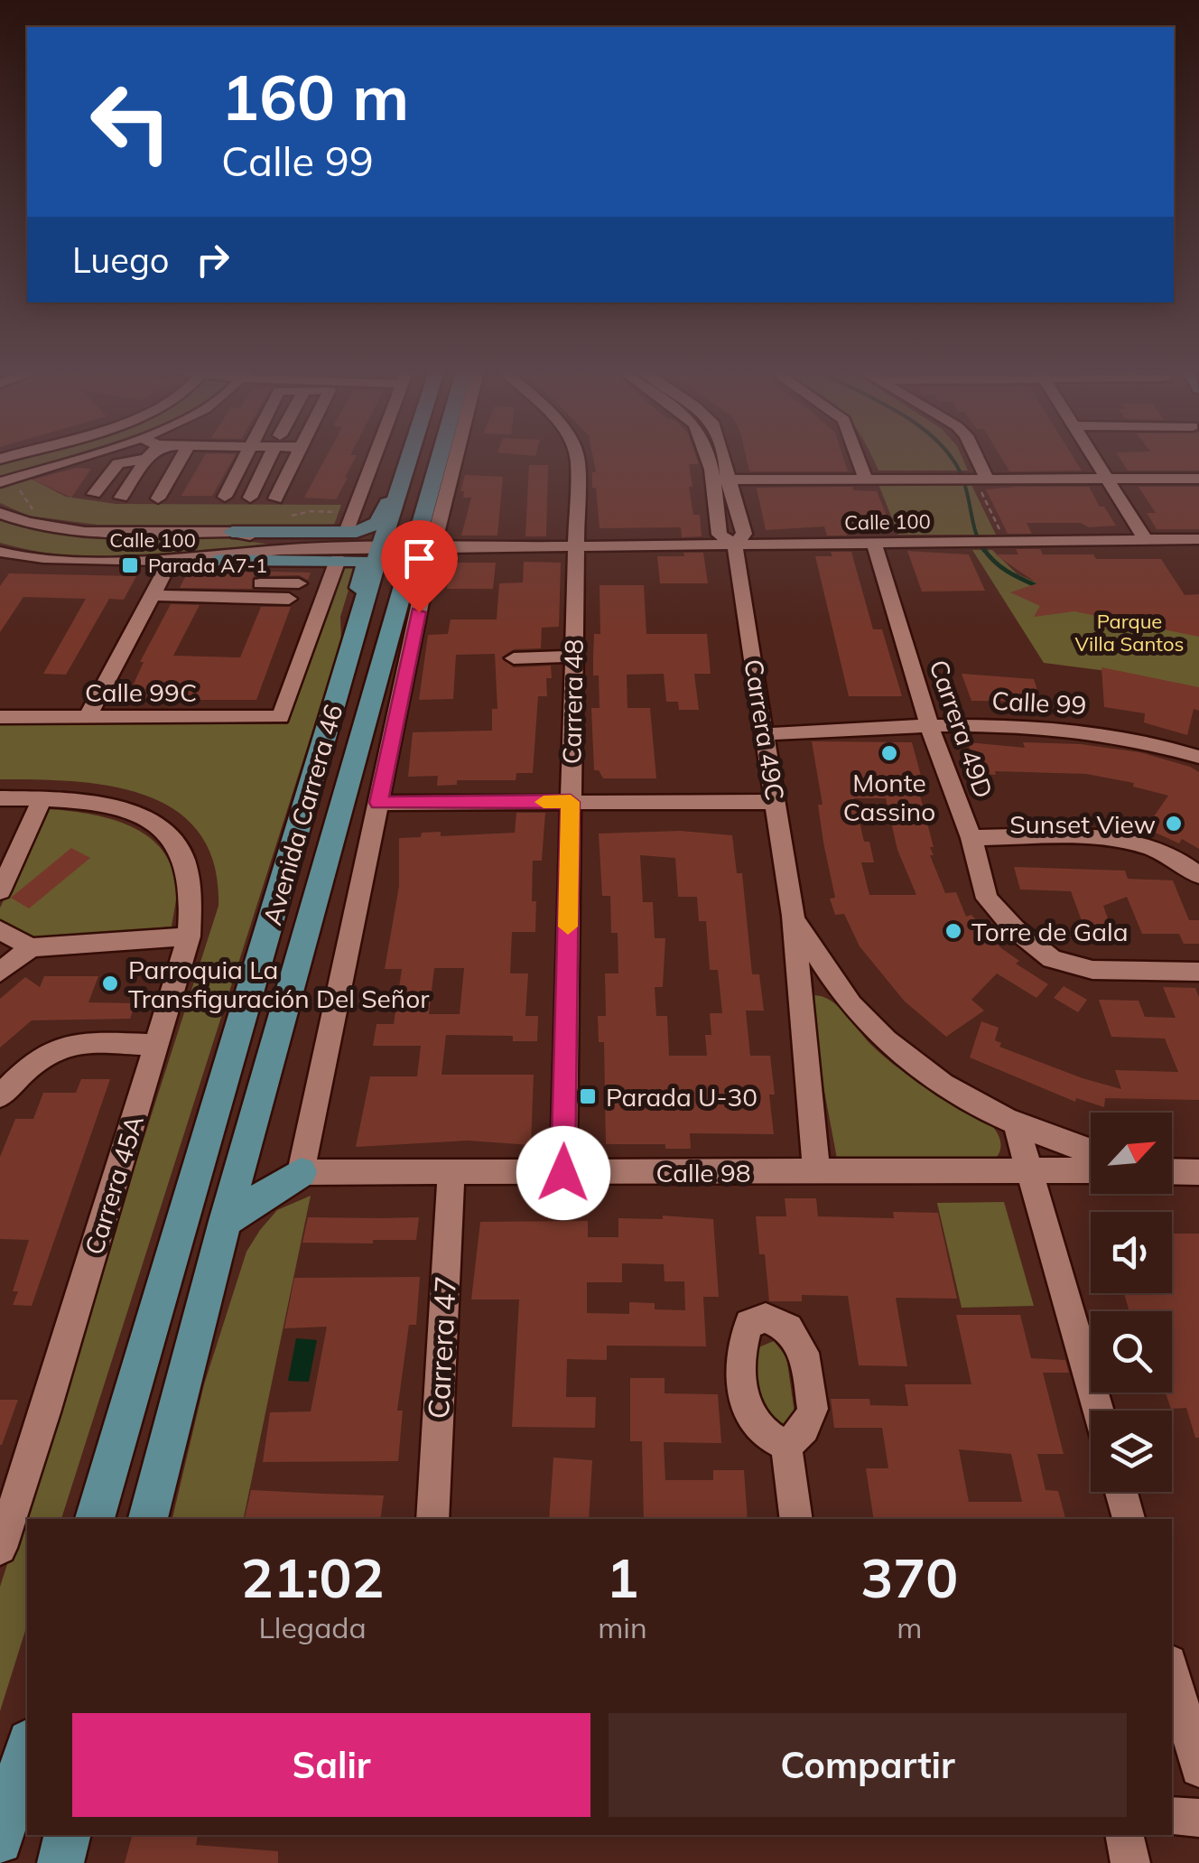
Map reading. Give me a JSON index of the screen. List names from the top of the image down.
{
  "streets": {
    "main road": ["Avenida Carrera 46"],
    "street": [
      "Calle 100",
      "Calle 99C",
      "Carrera 48",
      "Calle 99",
      "Carrera 49D",
      "Carrera 49C",
      "Calle 98",
      "Carrera 45A",
      "Carrera 47"
    ]
  },
  "crossings": [
    ["Calle 100", "Carrera 48"],
    ["Calle 100", "Carrera 49D"],
    ["Calle 100", "Carrera 49C"],
    ["Calle 100", "Avenida Carrera 46"],
    ["Carrera 48", "Calle 98"],
    ["Calle 99", "Carrera 49D"],
    ["Calle 99", "Carrera 49C"],
    ["Carrera 49C", "Calle 98"],
    ["Calle 98", "Carrera 47"]
  ],
  "parks": ["Parque Villa Santos"],
  "places": {
    "transit": ["Parada A7-1", "Parada U-30"],
    "other": [
      "Monte Cassino",
      "Sunset View",
      "Torre de Gala",
      "Parroquia La Transfiguración Del Señor"
    ]
  },
  "north": "top right",
  "page": {
    "turn": ["160 m", "Calle 99"],
    "then": "Luego",
    "eta": [
      "21:02",
      "Llegada",
      "1",
      "min",
      "370",
      "m"
    ],
    "buttons": ["Salir", "Compartir"]
  }
}
